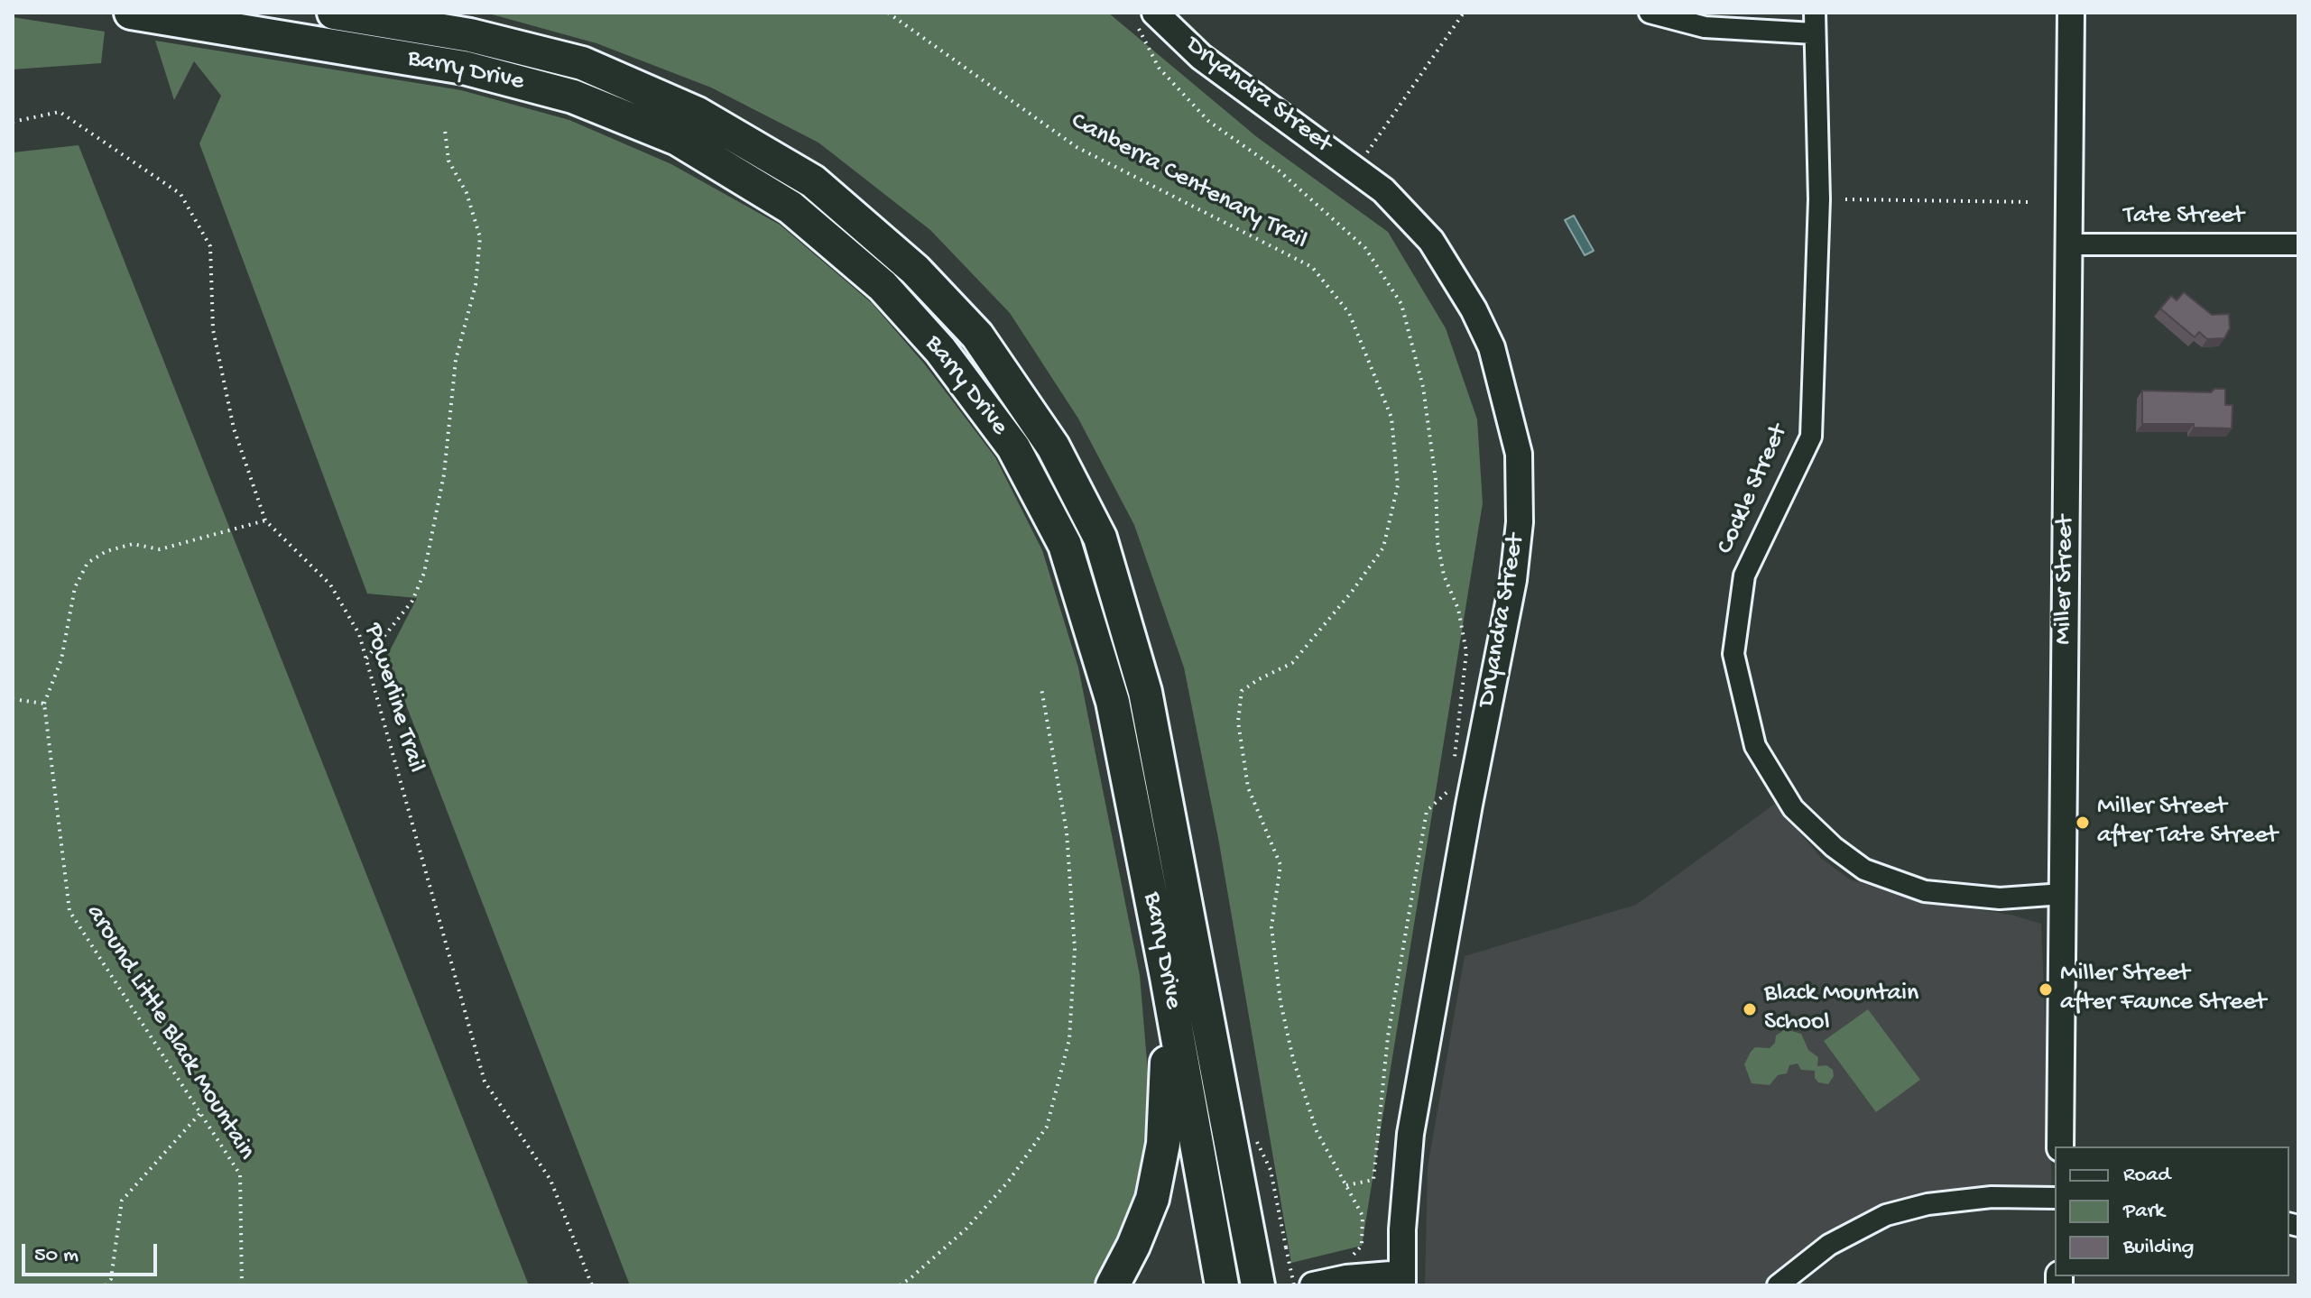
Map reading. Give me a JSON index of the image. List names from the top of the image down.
{
  "streets": {
    "main road": ["Barry Drive"],
    "street": [
      "Dryandra Street",
      "Tate Street",
      "Cockle Street",
      "Miller Street"
    ],
    "path": ["Canberra Centenary Trail", "Powerline Trail", "around Little Black Mountain"]
  },
  "crossings": [
    ["Tate Street", "Miller Street"],
    ["Cockle Street", "Miller Street"]
  ],
  "places": ["Miller Street after Tate Street", "Miller Street after Faunce Street", "Black Mountain School"],
  "legend": ["Road", "Park", "Building"],
  "scale_bar": "50 m"
}
